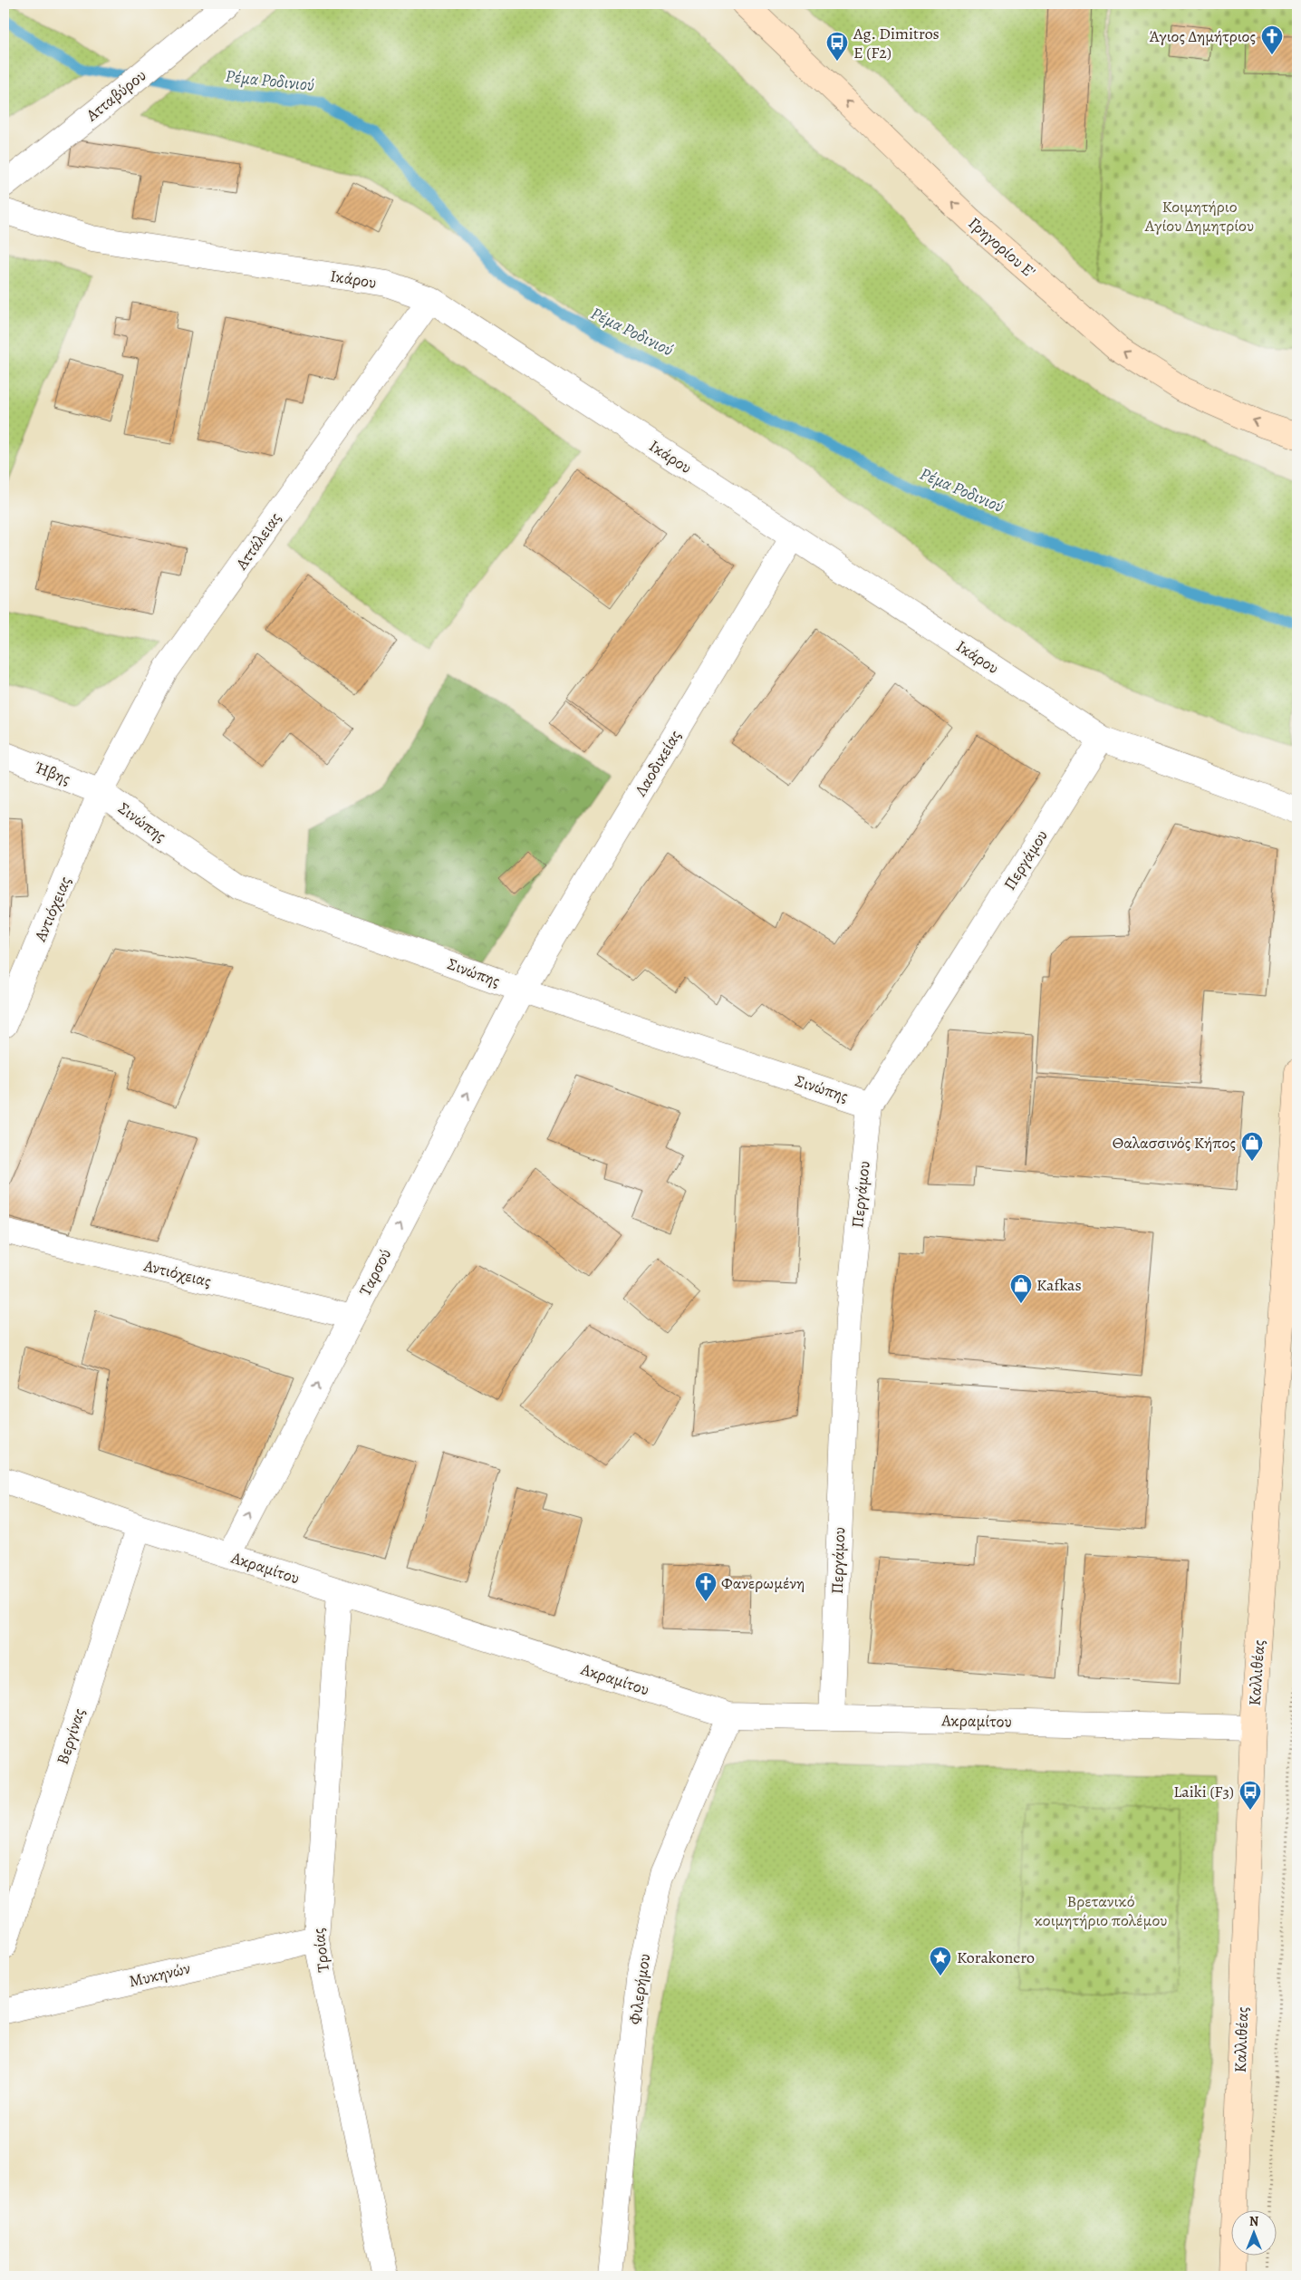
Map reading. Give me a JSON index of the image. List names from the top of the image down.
{
  "streets": {
    "main road": ["Γρηγορίου Ε'", "Καλλιθέας"],
    "street": [
      "Ατταβύρου",
      "Ικάρου",
      "Αττάλειας",
      "Λαοδικείας",
      "Ήβης",
      "Σινώπης",
      "Περγάμου",
      "Αντιόχειας",
      "Ταρσού",
      "Ακραμίτου",
      "Βεργίνας",
      "Τροίας",
      "Μυκηνών",
      "Φιλερήμου"
    ]
  },
  "crossings": [
    ["Ικάρου", "Αττάλειας"],
    ["Ικάρου", "Λαοδικείας"],
    ["Ικάρου", "Περγάμου"],
    ["Αττάλειας", "Ήβης"],
    ["Αττάλειας", "Σινώπης"],
    ["Αττάλειας", "Αντιόχειας"],
    ["Λαοδικείας", "Σινώπης"],
    ["Λαοδικείας", "Ταρσού"],
    ["Ήβης", "Σινώπης"],
    ["Ήβης", "Αντιόχειας"],
    ["Σινώπης", "Περγάμου"],
    ["Σινώπης", "Αντιόχειας"],
    ["Σινώπης", "Ταρσού"],
    ["Περγάμου", "Ακραμίτου"],
    ["Αντιόχειας", "Ταρσού"],
    ["Ταρσού", "Ακραμίτου"],
    ["Ακραμίτου", "Καλλιθέας"],
    ["Ακραμίτου", "Βεργίνας"],
    ["Ακραμίτου", "Τροίας"],
    ["Ακραμίτου", "Φιλερήμου"],
    ["Τροίας", "Μυκηνών"]
  ],
  "one_way": ["Γρηγορίου Ε'", "Ταρσού"],
  "water": ["Ρέμα Ροδινιού"],
  "parks": ["Κοιμητήριο Αγίου Δημητρίου", "Βρετανικό κοιμητήριο πολέμου"],
  "places": {
    "church": ["Άγιος Δημήτριος", "Φανερωμένη"],
    "bus stop": ["Ag. Dimitros E (F2)", "Laiki (F3)"],
    "shop": ["Θαλασσινός Κήπος", "Kafkas"],
    "place": ["Korakonero"]
  },
  "north": "top"
}
